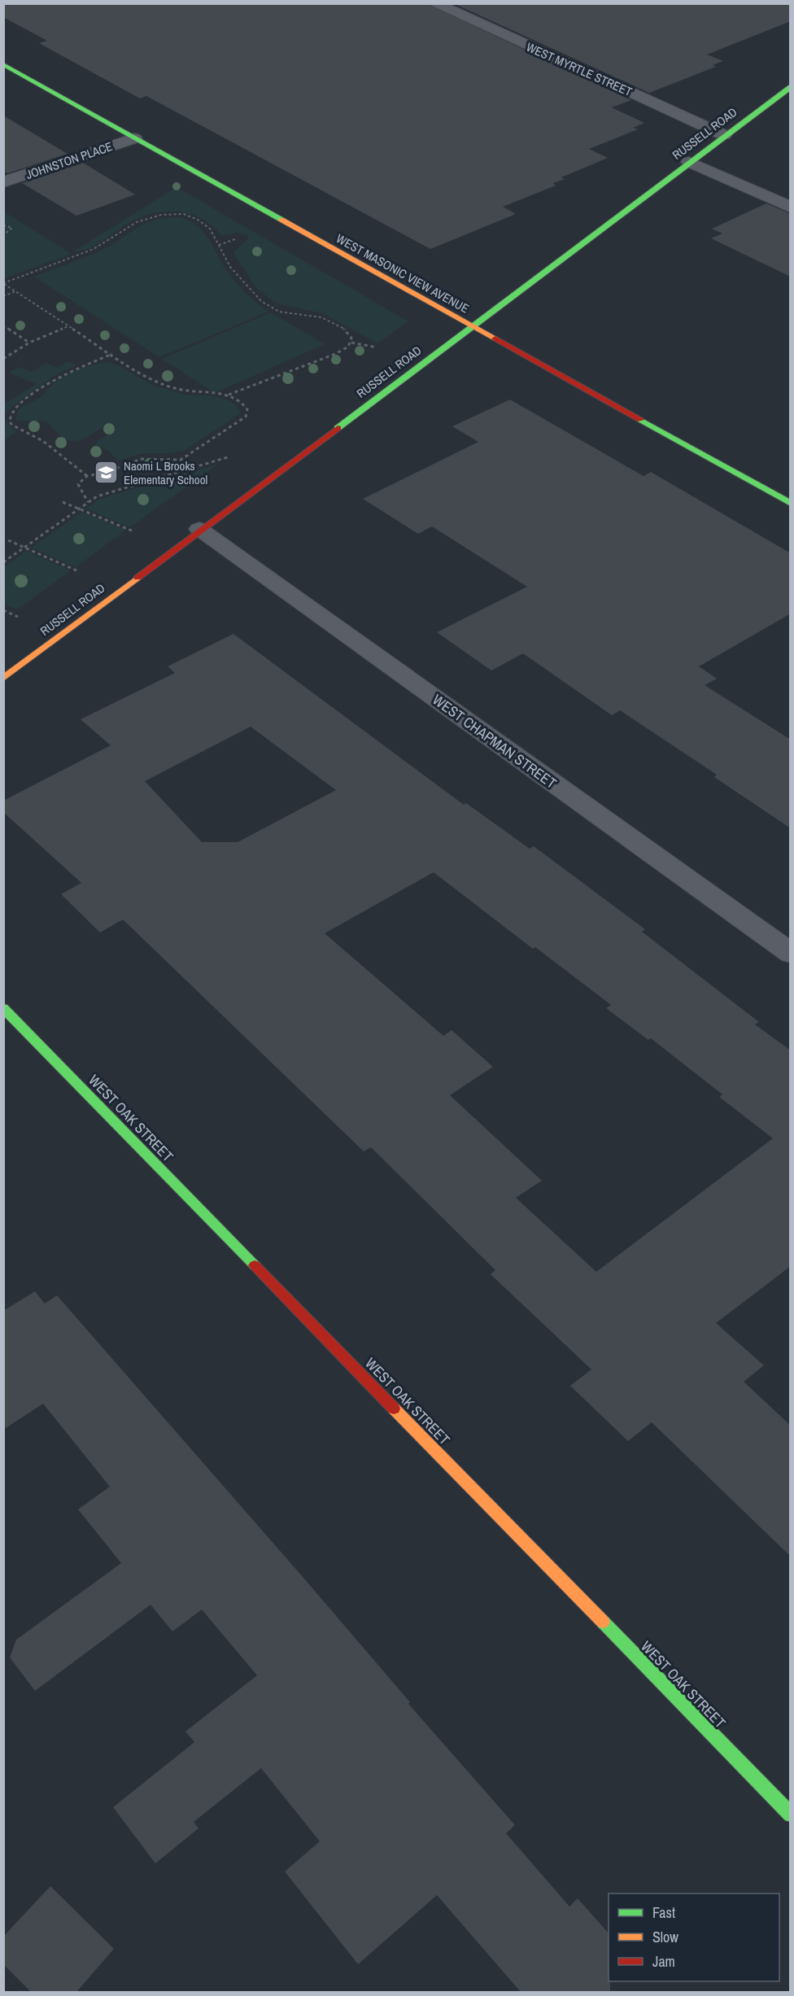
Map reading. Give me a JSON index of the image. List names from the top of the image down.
{
  "streets": {
    "street": [
      "WEST MYRTLE STREET",
      "RUSSELL ROAD",
      "JOHNSTON PLACE",
      "WEST MASONIC VIEW AVENUE",
      "WEST CHAPMAN STREET",
      "WEST OAK STREET"
    ]
  },
  "crossings": [
    ["WEST MYRTLE STREET", "RUSSELL ROAD"],
    ["RUSSELL ROAD", "WEST MASONIC VIEW AVENUE"],
    ["RUSSELL ROAD", "WEST CHAPMAN STREET"],
    ["JOHNSTON PLACE", "WEST MASONIC VIEW AVENUE"]
  ],
  "places": {
    "school or university": ["Naomi L Brooks Elementary School"]
  },
  "legend": ["Fast", "Slow", "Jam"]
}
